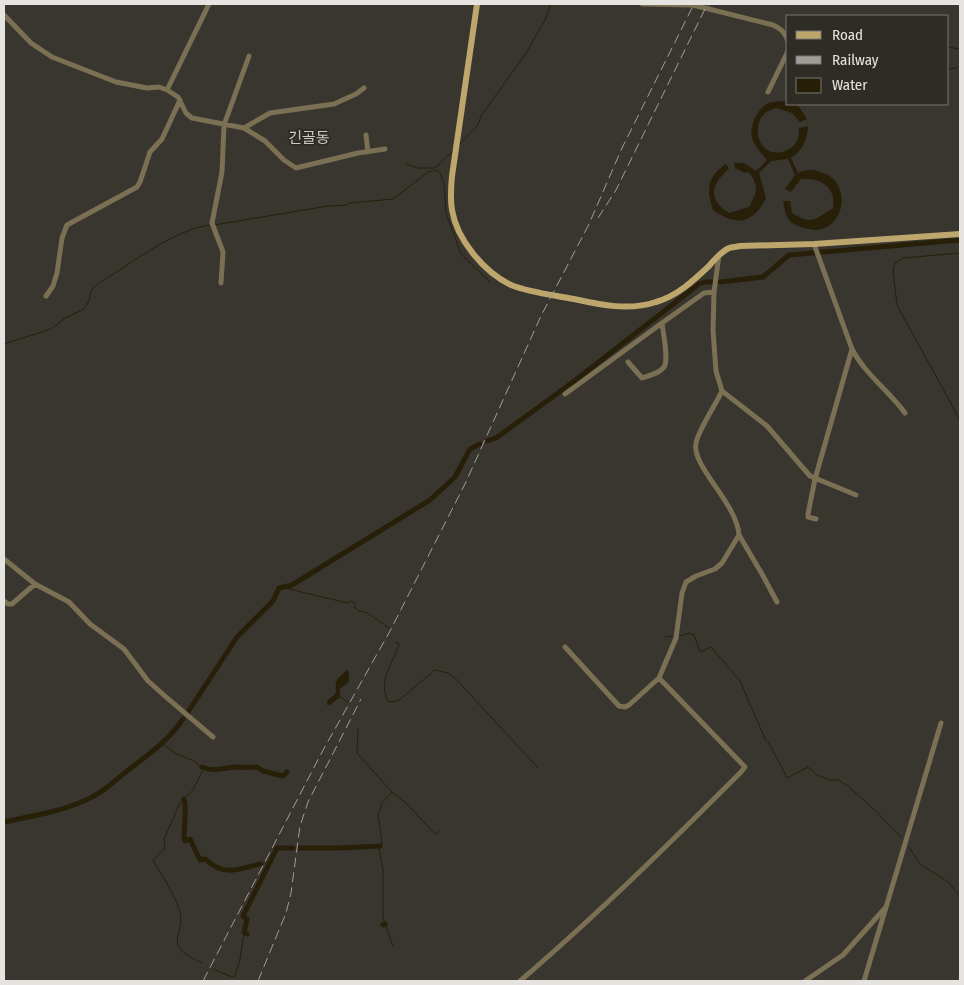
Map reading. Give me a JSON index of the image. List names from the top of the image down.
{
  "districts": ["긴골동"],
  "legend": ["Road", "Railway", "Water"]
}
